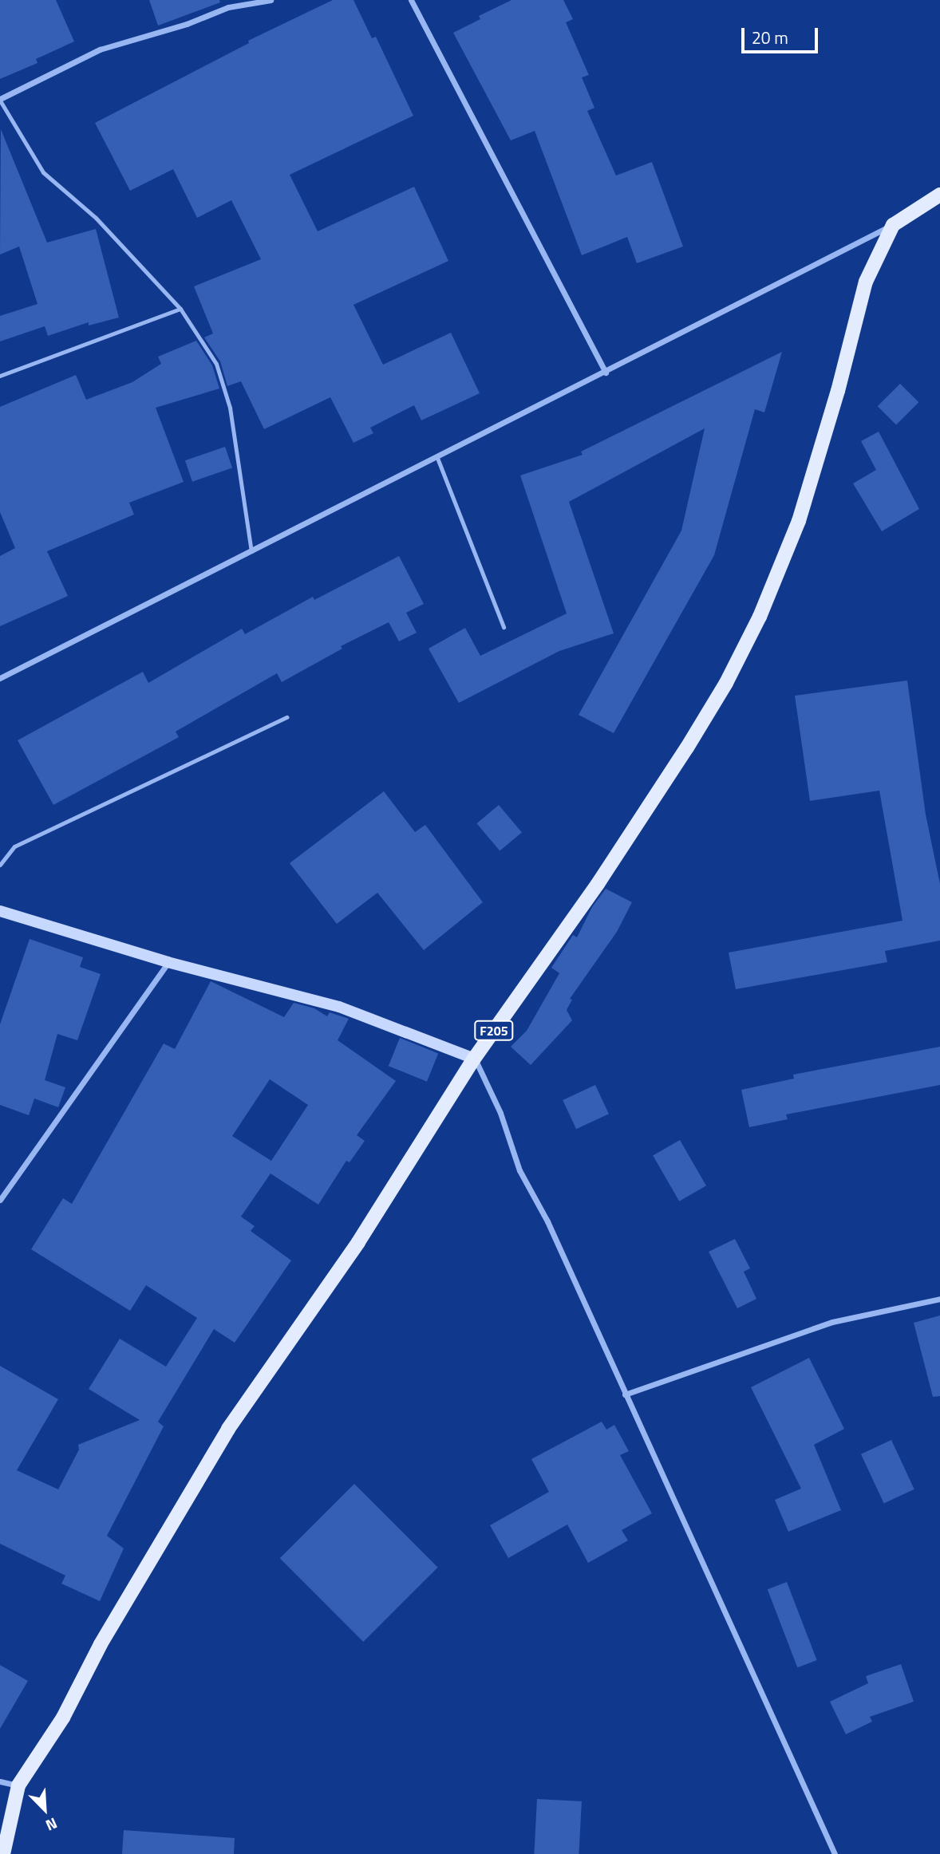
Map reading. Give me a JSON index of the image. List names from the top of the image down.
{
  "streets": {
    "main road": ["F205"]
  },
  "scale_bar": "20 m",
  "north": "bottom right"
}
